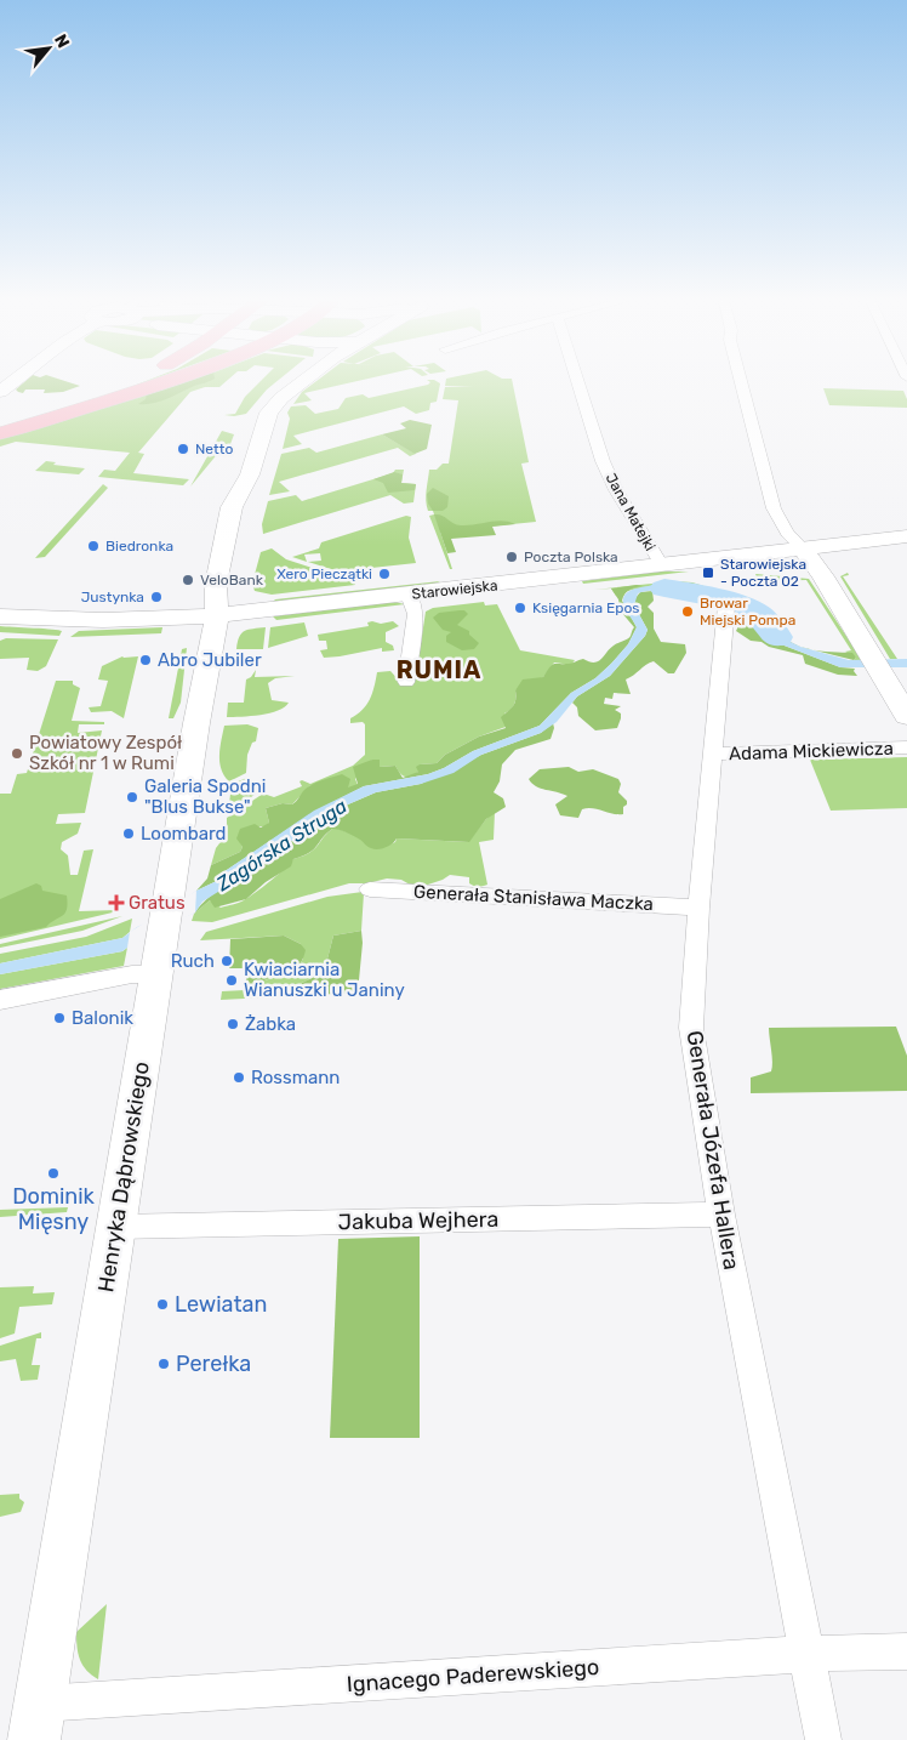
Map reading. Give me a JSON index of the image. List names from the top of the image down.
{
  "streets": {
    "main road": ["Starowiejska", "Henryka Dąbrowskiego"],
    "street": [
      "Jana Matejki",
      "Adama Mickiewicza",
      "Generała Stanisława Maczka",
      "Generała Józefa Hallera",
      "Jakuba Wejhera",
      "Ignacego Paderewskiego"
    ]
  },
  "crossings": [
    ["Jana Matejki", "Starowiejska"],
    ["Starowiejska", "Henryka Dąbrowskiego"],
    ["Adama Mickiewicza", "Generała Józefa Hallera"],
    ["Generała Stanisława Maczka", "Generała Józefa Hallera"],
    ["Generała Józefa Hallera", "Jakuba Wejhera"],
    ["Generała Józefa Hallera", "Ignacego Paderewskiego"],
    ["Henryka Dąbrowskiego", "Jakuba Wejhera"],
    ["Henryka Dąbrowskiego", "Ignacego Paderewskiego"]
  ],
  "districts": ["RUMIA"],
  "water": ["Zagórska Struga"],
  "places": {
    "other": [
      "Netto",
      "Biedronka",
      "Poczta Polska",
      "Xero Pieczątki",
      "VeloBank",
      "Justynka",
      "Księgarnia Epos",
      "Browar Miejski Pompa",
      "Abro Jubiler",
      "Powiatowy Zespół Szkół nr 1 w Rumi",
      "Galeria Spodni \"Blus Bukse\"",
      "Loombard",
      "Ruch",
      "Kwiaciarnia Wianuszki u Janiny",
      "Balonik",
      "Żabka",
      "Rossmann",
      "Dominik Mięsny",
      "Lewiatan",
      "Perełka"
    ],
    "transit": ["Starowiejska - Poczta 02"],
    "health": ["Gratus"]
  },
  "north": "top right"
}
